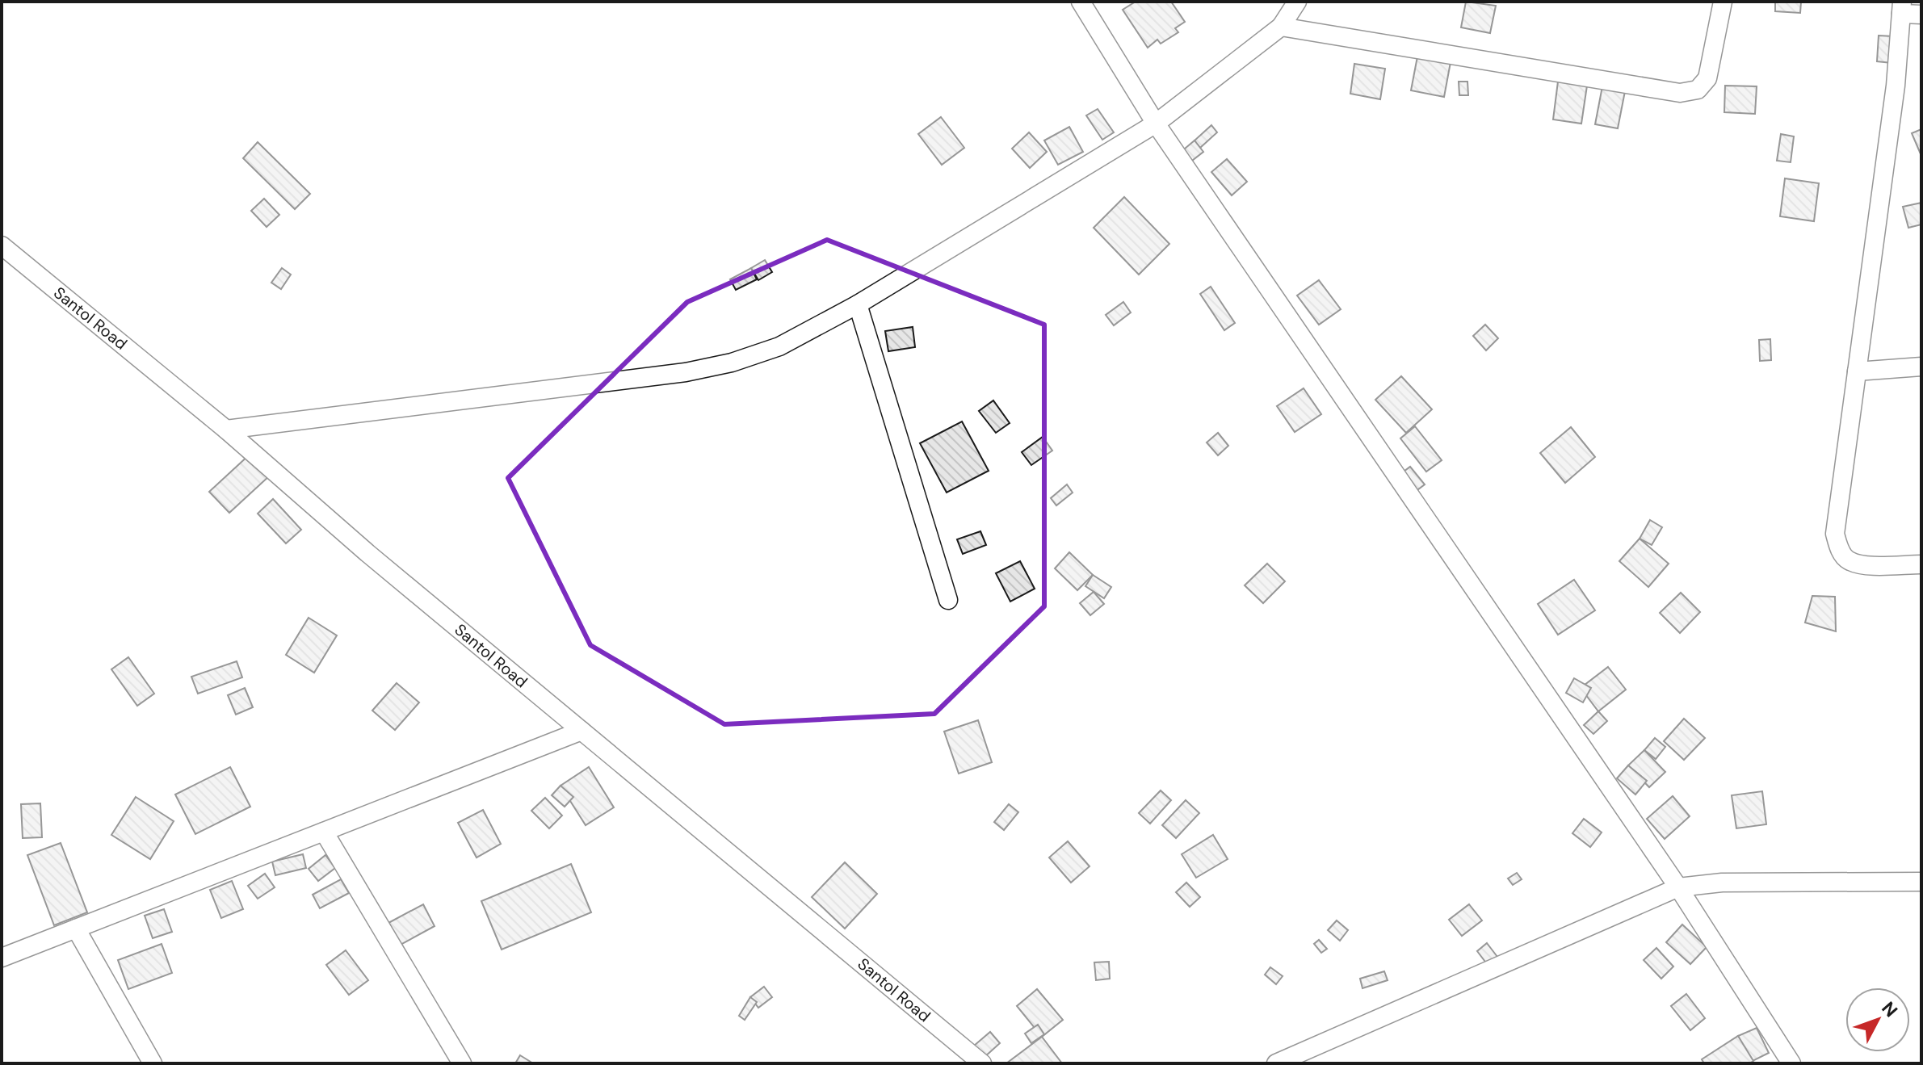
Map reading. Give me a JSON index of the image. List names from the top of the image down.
{
  "streets": {
    "street": ["Santol Road"]
  },
  "north": "top right"
}
